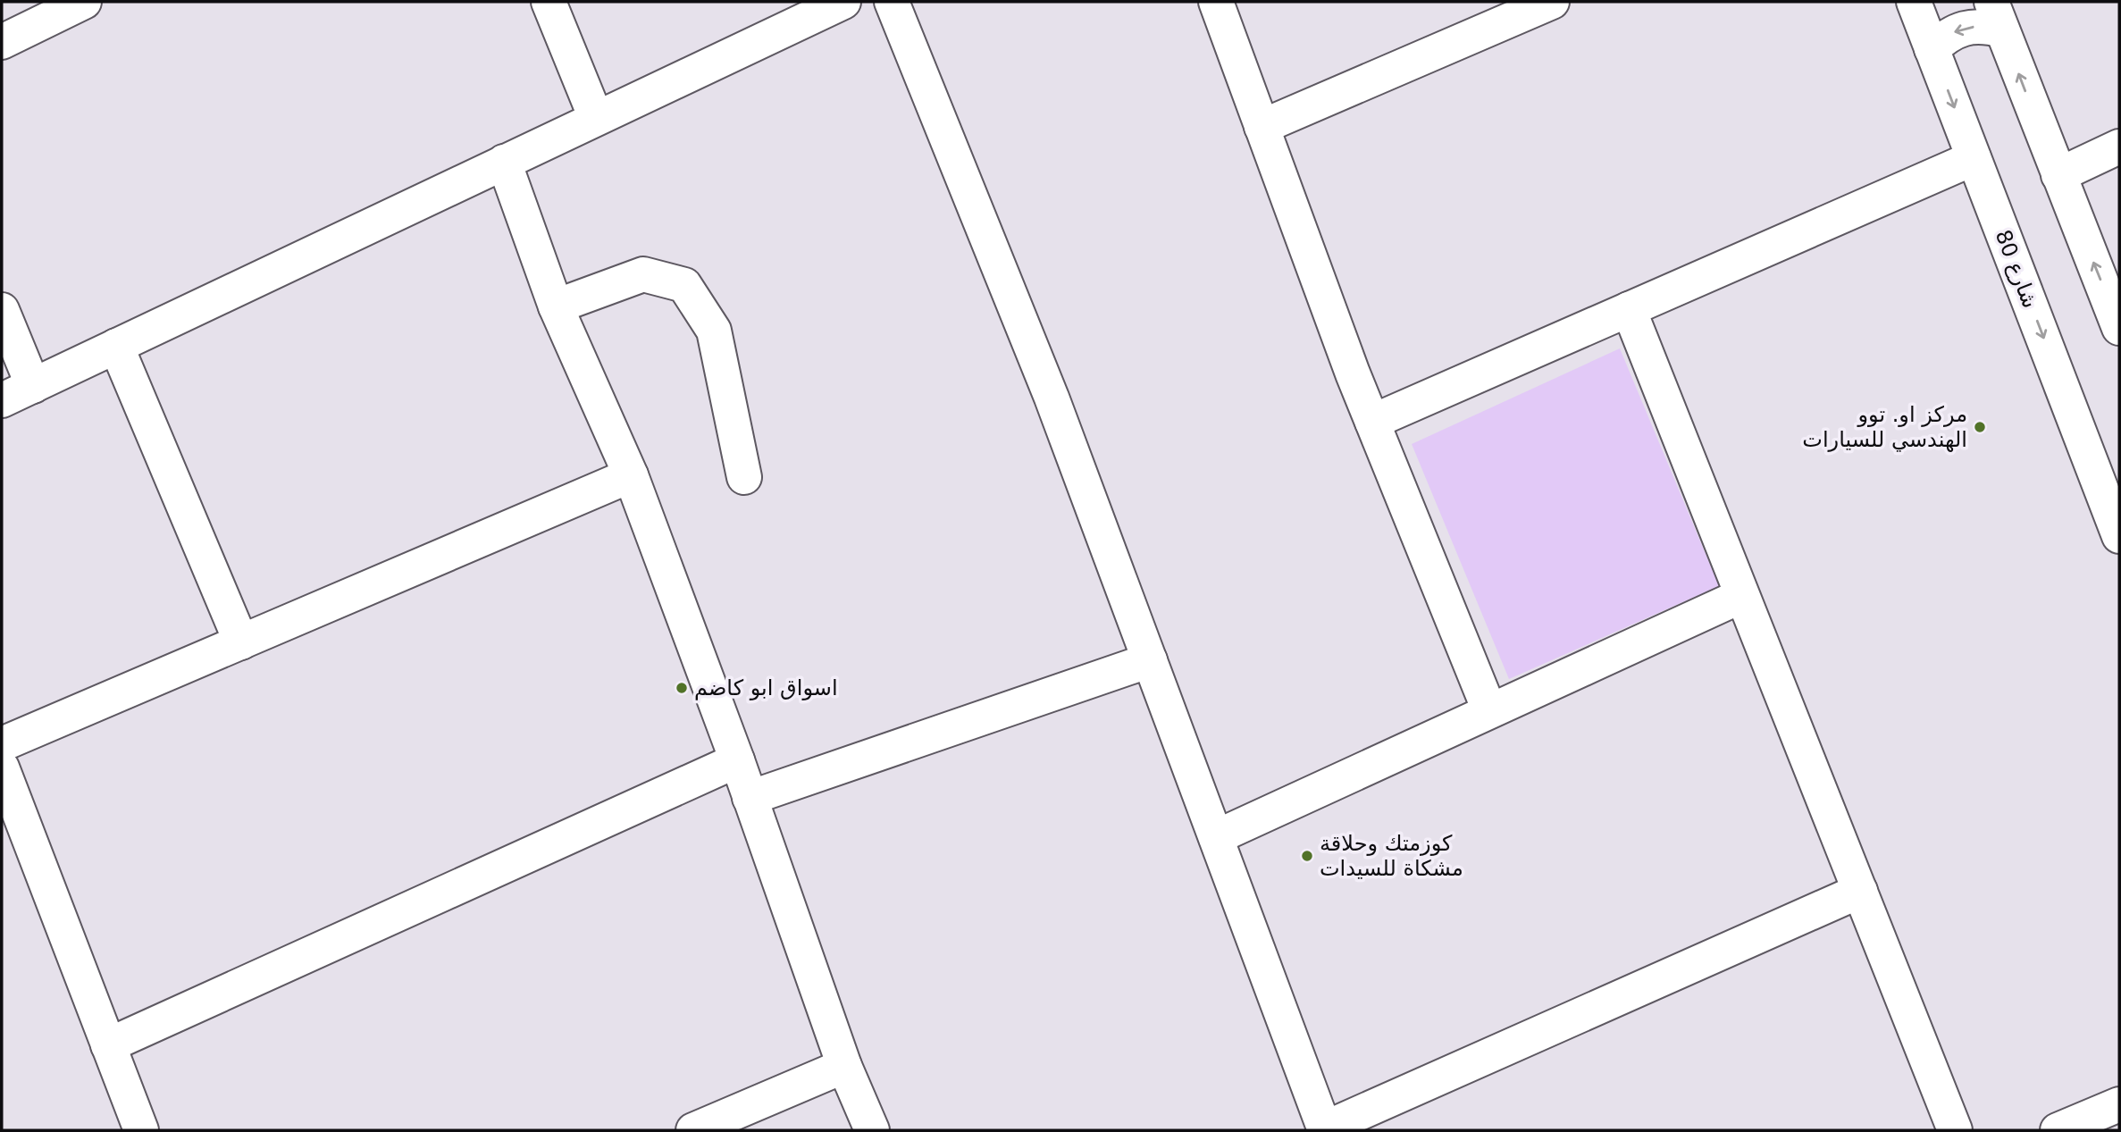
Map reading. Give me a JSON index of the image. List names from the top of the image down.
{
  "streets": {
    "street": ["شارع 80"]
  },
  "places": ["مركز او. توو الهندسي للسيارات", "اسواق ابو كاضم", "كوزمتك وحلاقة مشكاة للسيدات"]
}
